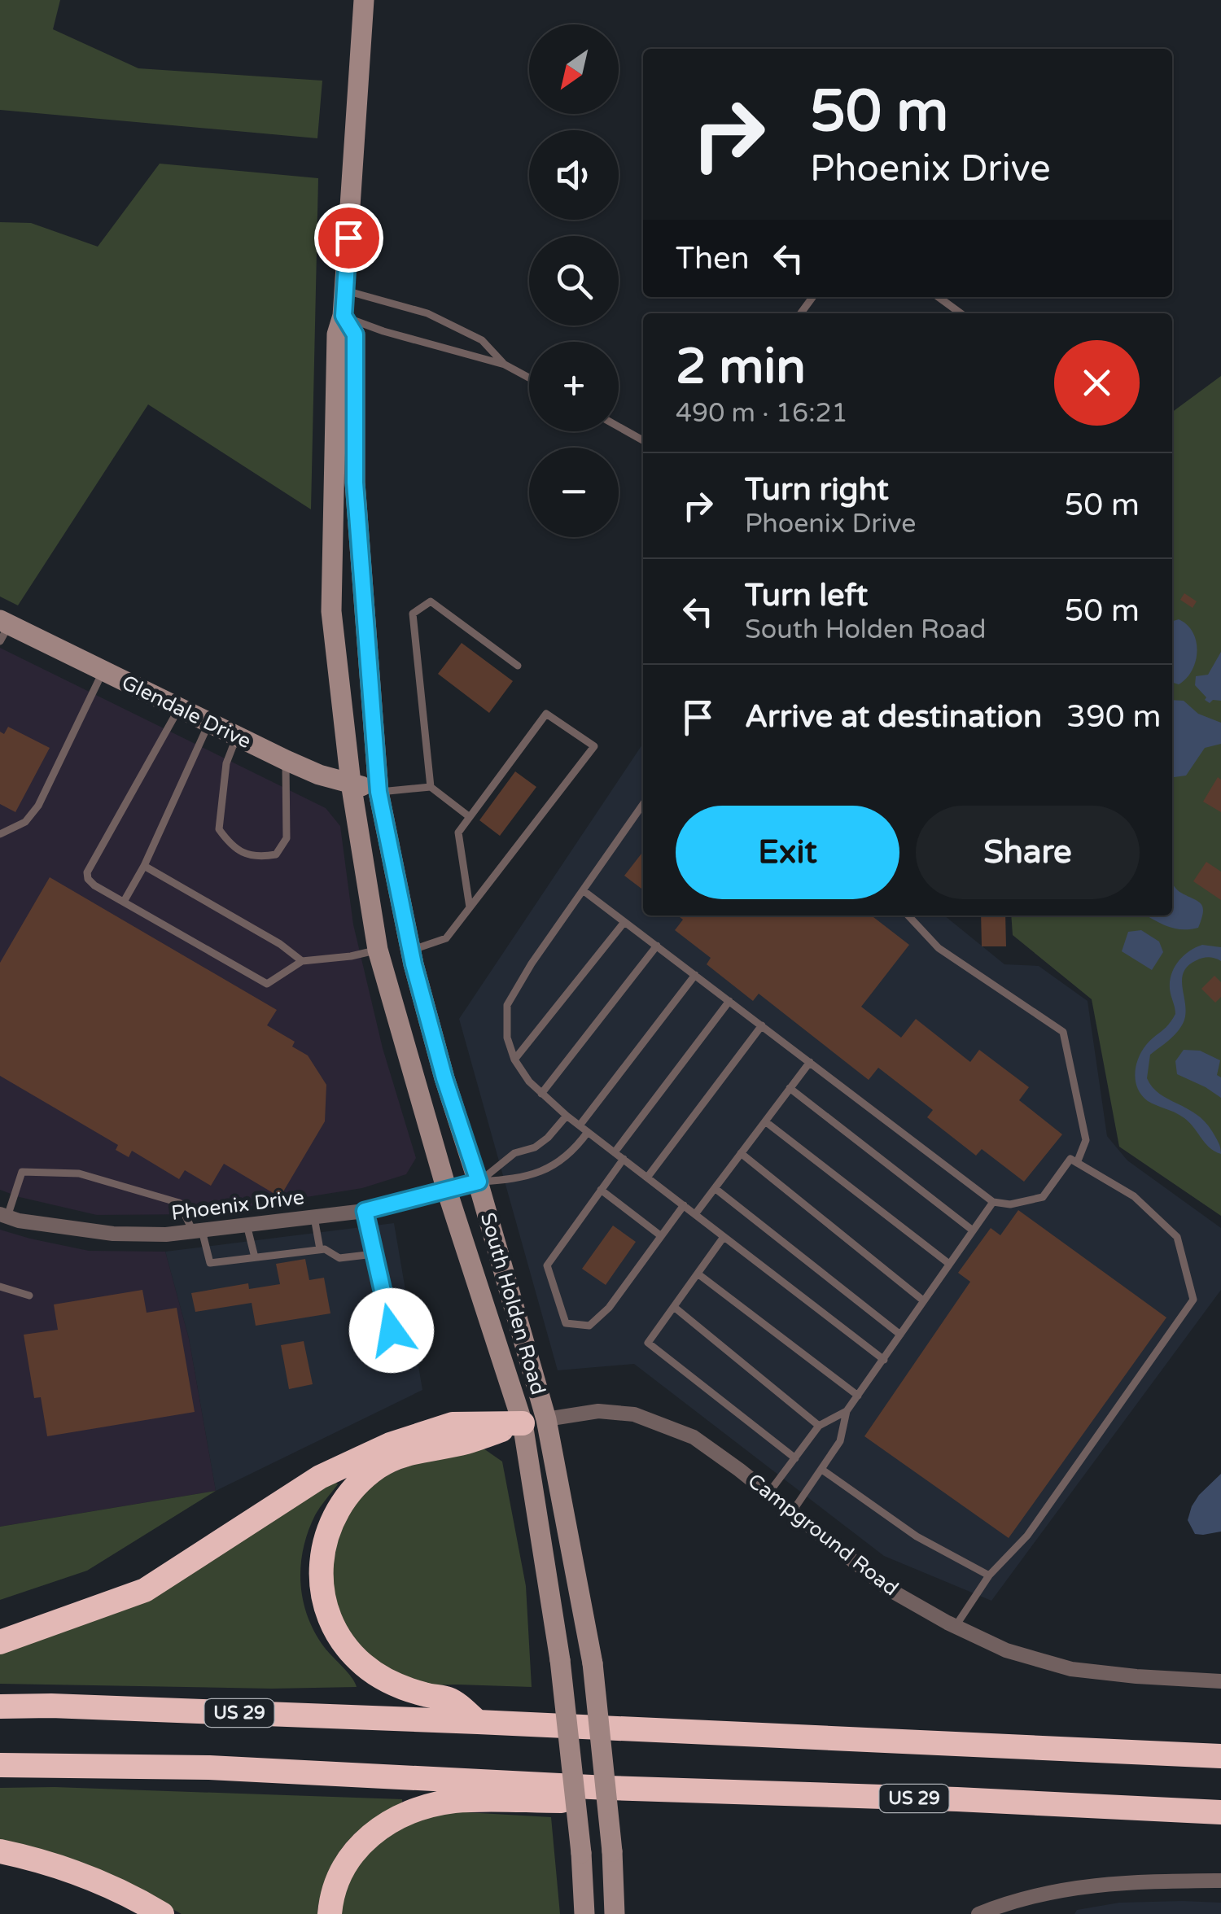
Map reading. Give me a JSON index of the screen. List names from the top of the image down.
{
  "streets": {
    "highway": ["US 29"],
    "street": [
      "Glendale Drive",
      "Phoenix Drive",
      "South Holden Road",
      "Campground Road"
    ]
  },
  "crossings": [
    ["Glendale Drive", "South Holden Road"],
    ["Phoenix Drive", "South Holden Road"],
    ["South Holden Road", "Campground Road"]
  ],
  "north": "bottom left",
  "page": {
    "map_buttons": ["+", "−"],
    "turn": ["50 m", "Phoenix Drive"],
    "then": "Then",
    "heading": ["2 min", "490 m · 16:21"],
    "list": [
      {
        "name": "Turn right",
        "note": "Phoenix Drive",
        "value": "50 m"
      },
      {
        "name": "Turn left",
        "note": "South Holden Road",
        "value": "50 m"
      },
      {
        "name": "Arrive at destination",
        "value": "390 m"
      }
    ],
    "buttons": ["Exit", "Share"]
  }
}
